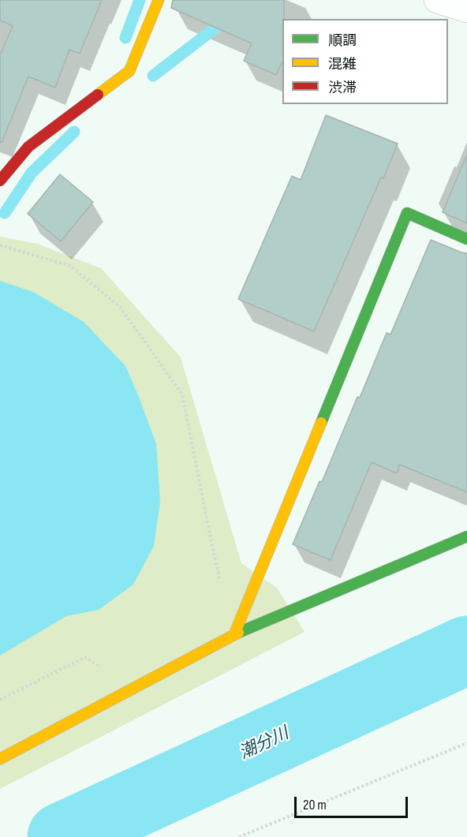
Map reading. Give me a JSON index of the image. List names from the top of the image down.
{
  "water": ["潮分川"],
  "legend": ["順調", "混雑", "渋滞"],
  "scale_bar": "20 m"
}
